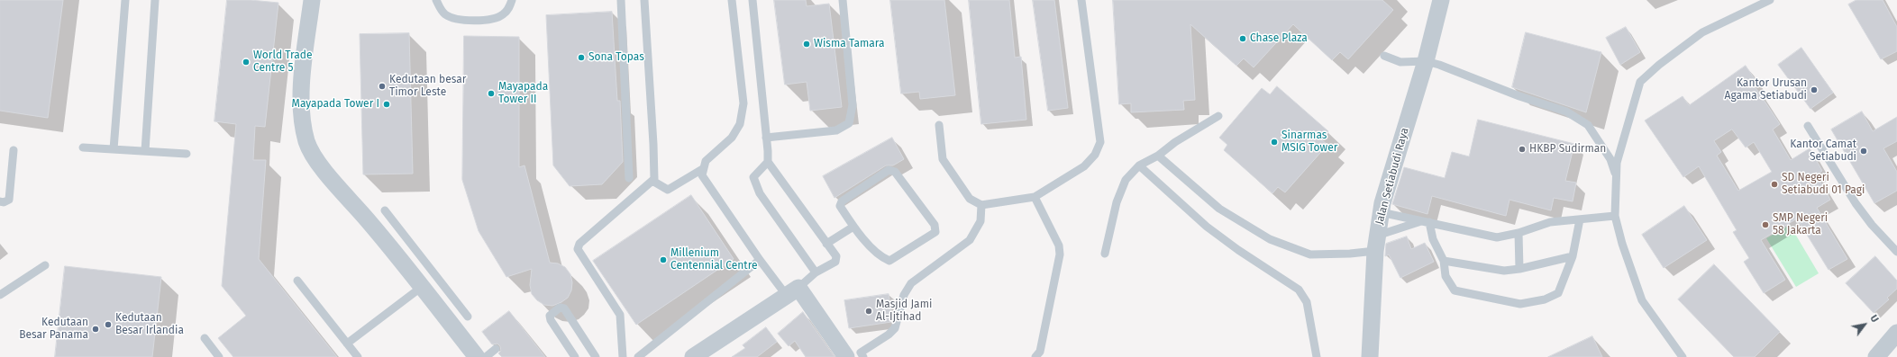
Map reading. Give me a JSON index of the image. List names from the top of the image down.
{
  "streets": {
    "street": ["Jalan Setiabudi Raya"]
  },
  "places": [
    "Chase Plaza",
    "Wisma Tamara",
    "Sona Topas",
    "World Trade Centre 5",
    "Kedutaan besar Timor Leste",
    "Kantor Urusan Agama Setiabudi",
    "Mayapada Tower II",
    "Mayapada Tower I",
    "Sinarmas MSIG Tower",
    "HKBP Sudirman",
    "Kantor Camat Setiabudi",
    "SD Negeri Setiabudi 01 Pagi",
    "SMP Negeri 58 Jakarta",
    "Millenium Centennial Centre",
    "Masjid Jami Al-Ijtihad",
    "Kedutaan Besar Irlandia",
    "Kedutaan Besar Panama"
  ],
  "north": "top right"
}
